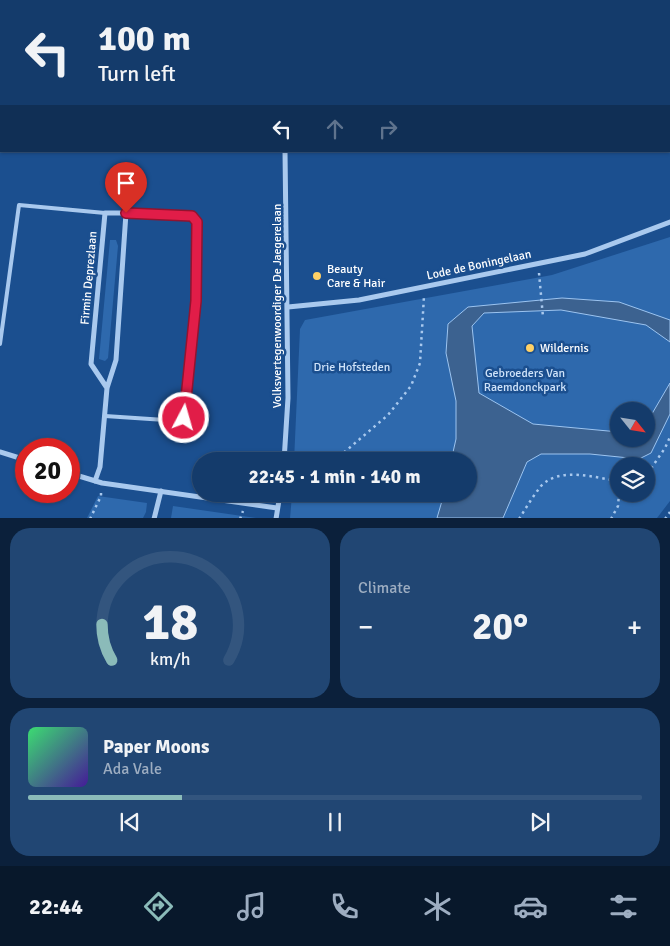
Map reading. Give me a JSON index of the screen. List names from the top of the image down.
{
  "streets": {
    "street": ["Lode de Boningelaan", "Firmin Deprezlaan", "Volksvertegenwoordiger De Jaegerelaan"]
  },
  "crossings": [
    ["Lode de Boningelaan", "Volksvertegenwoordiger De Jaegerelaan"]
  ],
  "parks": ["Drie Hofsteden", "Gebroeders Van Raemdonckpark"],
  "places": ["Beauty Care & Hair", "Wildernis"],
  "north": "bottom right",
  "page": {
    "turn": ["100 m", "Turn left"],
    "limit": "20",
    "trip": "22:45 · 1 min · 140 m",
    "tile": "Climate",
    "heat": ["−", "20°", "+"],
    "song": ["Paper Moons", "Ada Vale"],
    "tabs": "22:44",
    "gauge": ["18", "km/h"]
  }
}
